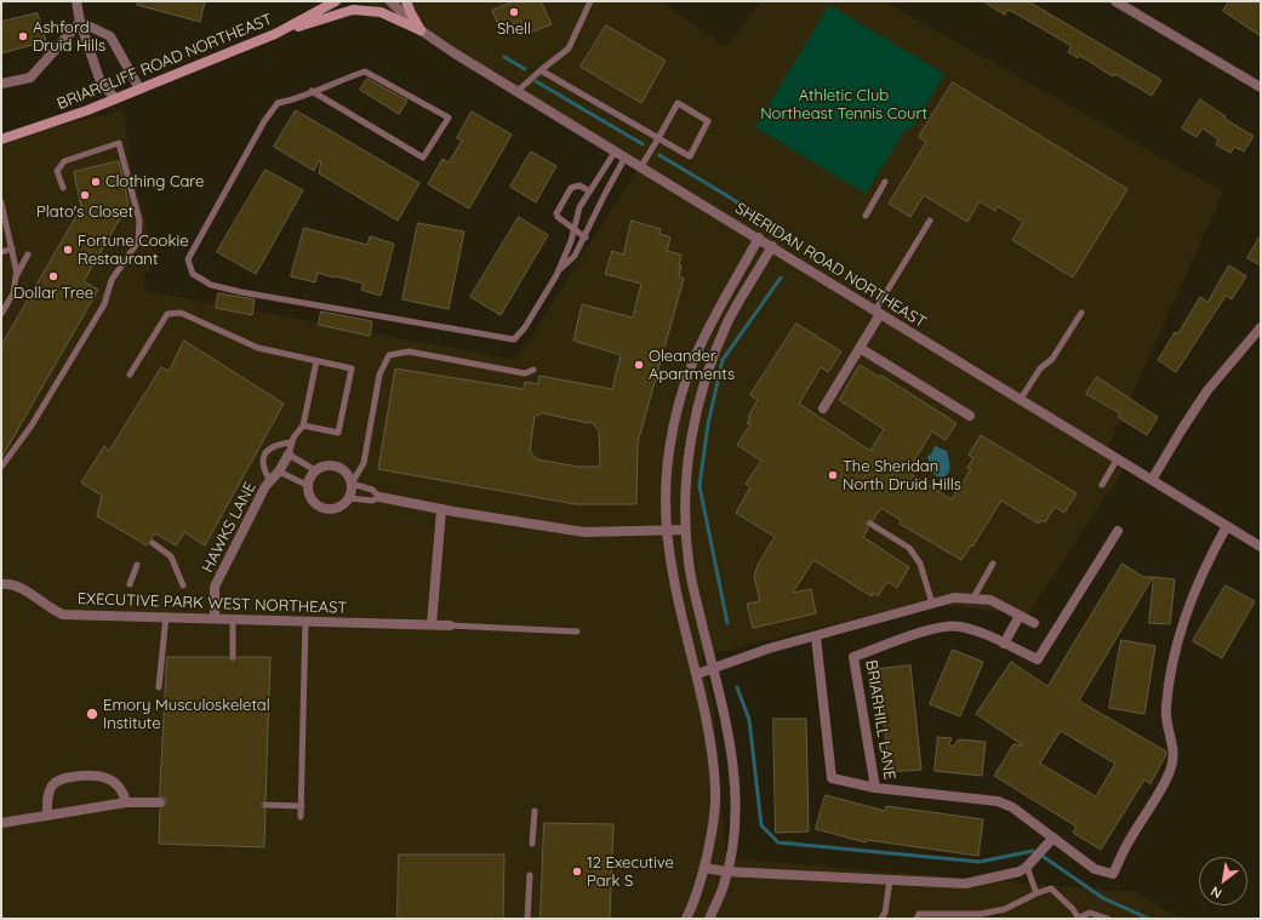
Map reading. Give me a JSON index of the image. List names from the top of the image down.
{
  "streets": {
    "main road": ["BRIARCLIFF ROAD NORTHEAST"],
    "street": [
      "SHERIDAN ROAD NORTHEAST",
      "HAWKS LANE",
      "EXECUTIVE PARK WEST NORTHEAST",
      "BRIARHILL LANE"
    ]
  },
  "crossings": [
    ["SHERIDAN ROAD NORTHEAST", "BRIARHILL LANE"],
    ["HAWKS LANE", "EXECUTIVE PARK WEST NORTHEAST"]
  ],
  "parks": ["Athletic Club Northeast Tennis Court"],
  "places": [
    "Shell",
    "Ashford Druid Hills",
    "Clothing Care",
    "Plato's Closet",
    "Fortune Cookie Restaurant",
    "Dollar Tree",
    "Oleander Apartments",
    "The Sheridan North Druid Hills",
    "Emory Musculoskeletal Institute",
    "12 Executive Park S"
  ],
  "north": "bottom left"
}
